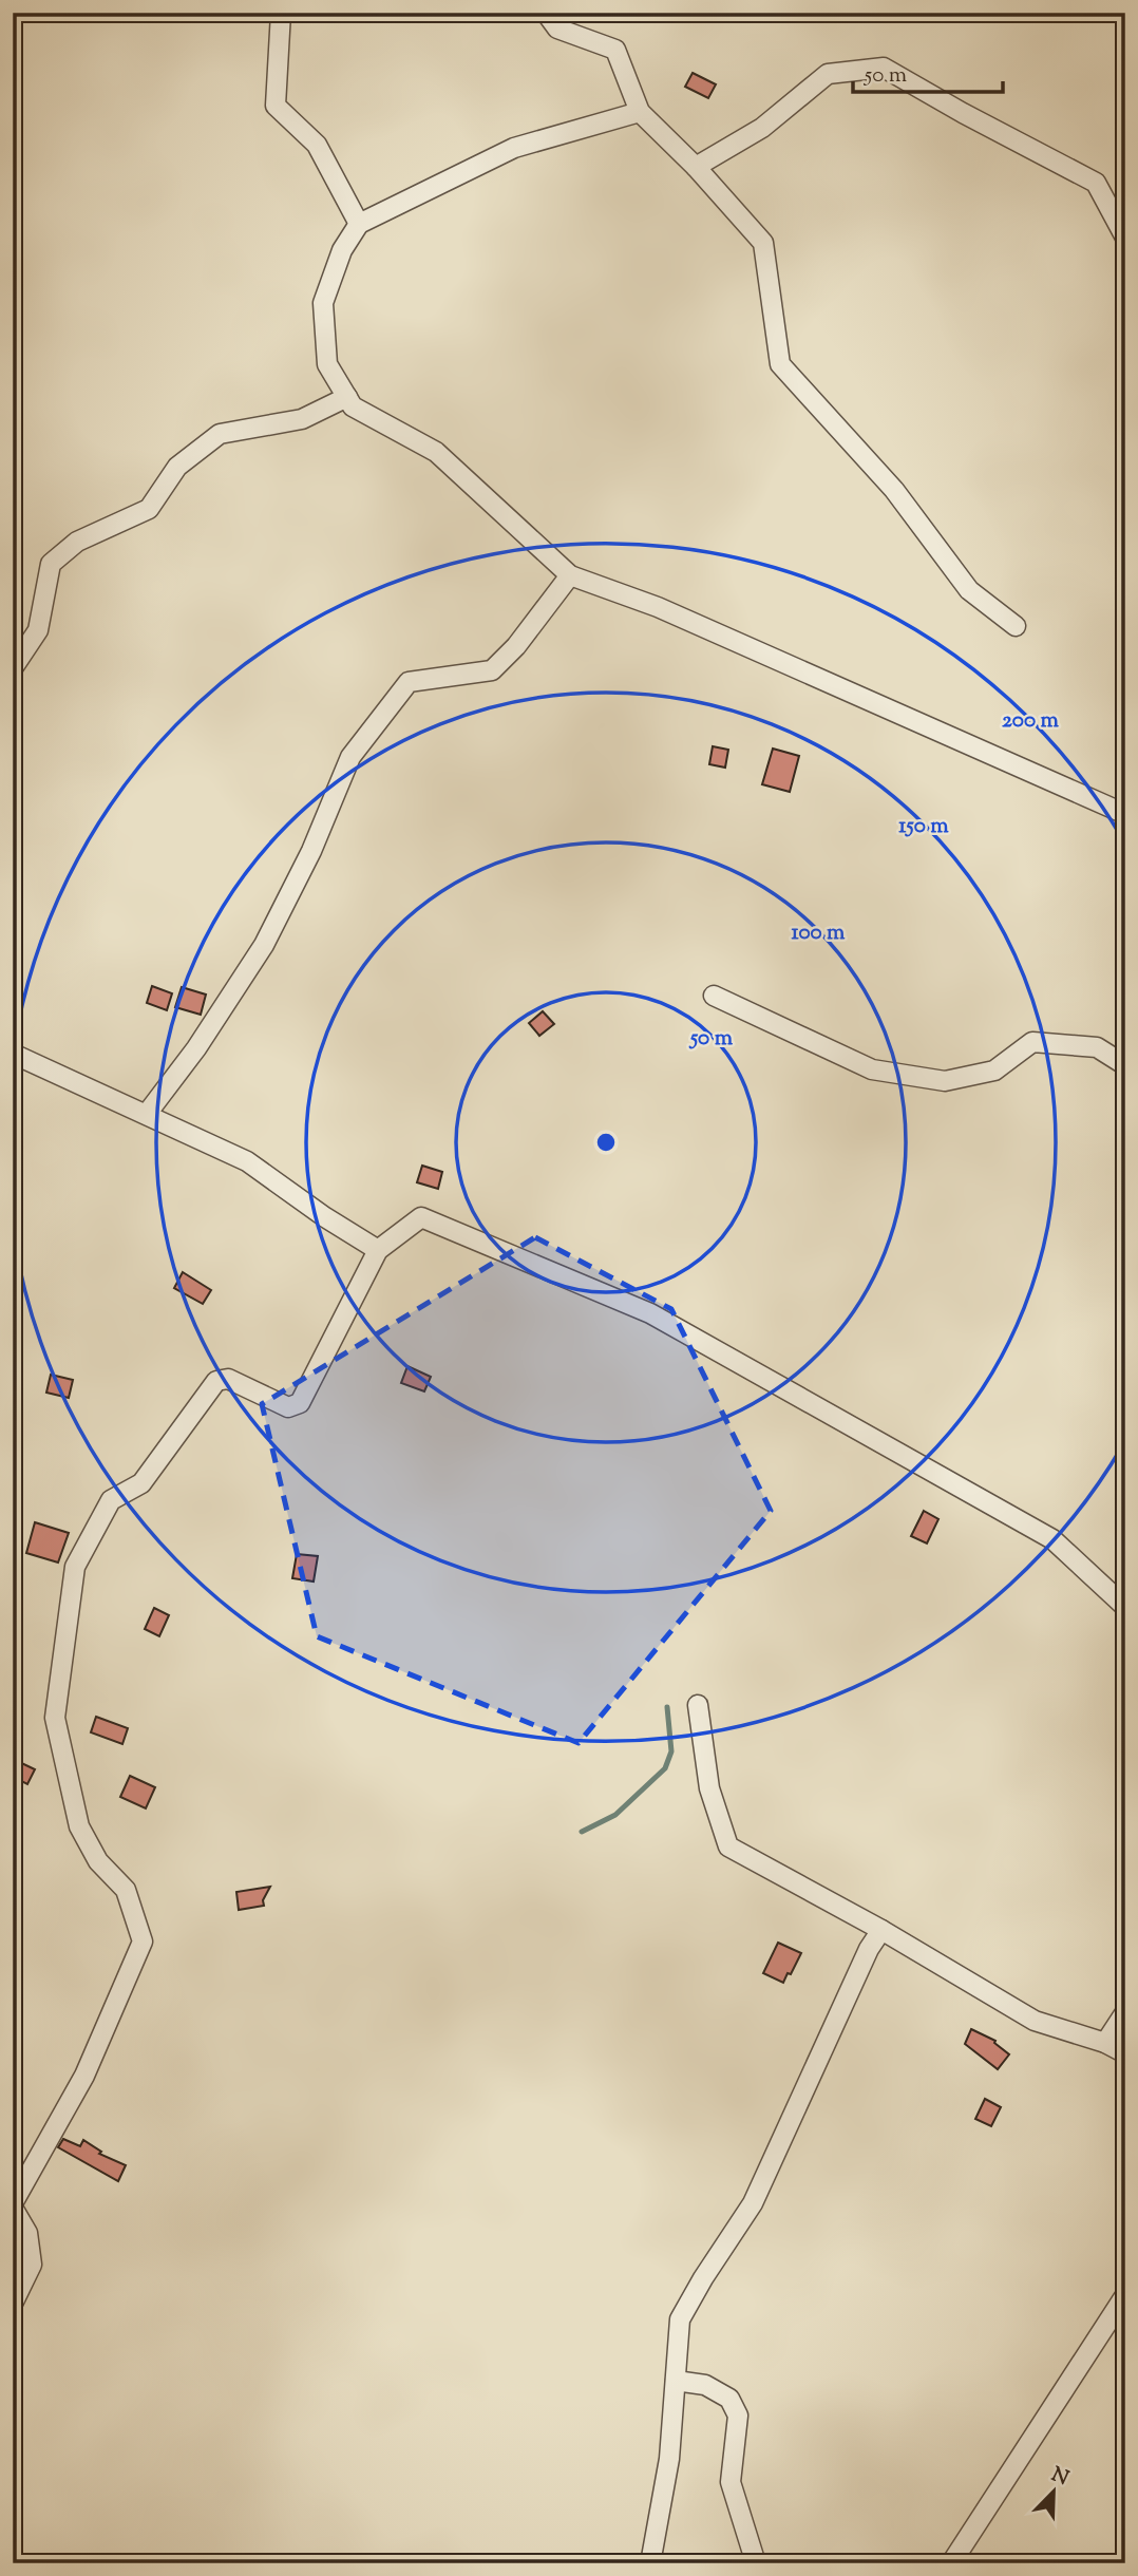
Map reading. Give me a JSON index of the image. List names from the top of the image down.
{
  "scale_bar": "50 m",
  "north": "top right",
  "rings": [
    "200 m",
    "150 m",
    "100 m",
    "50 m"
  ]
}
